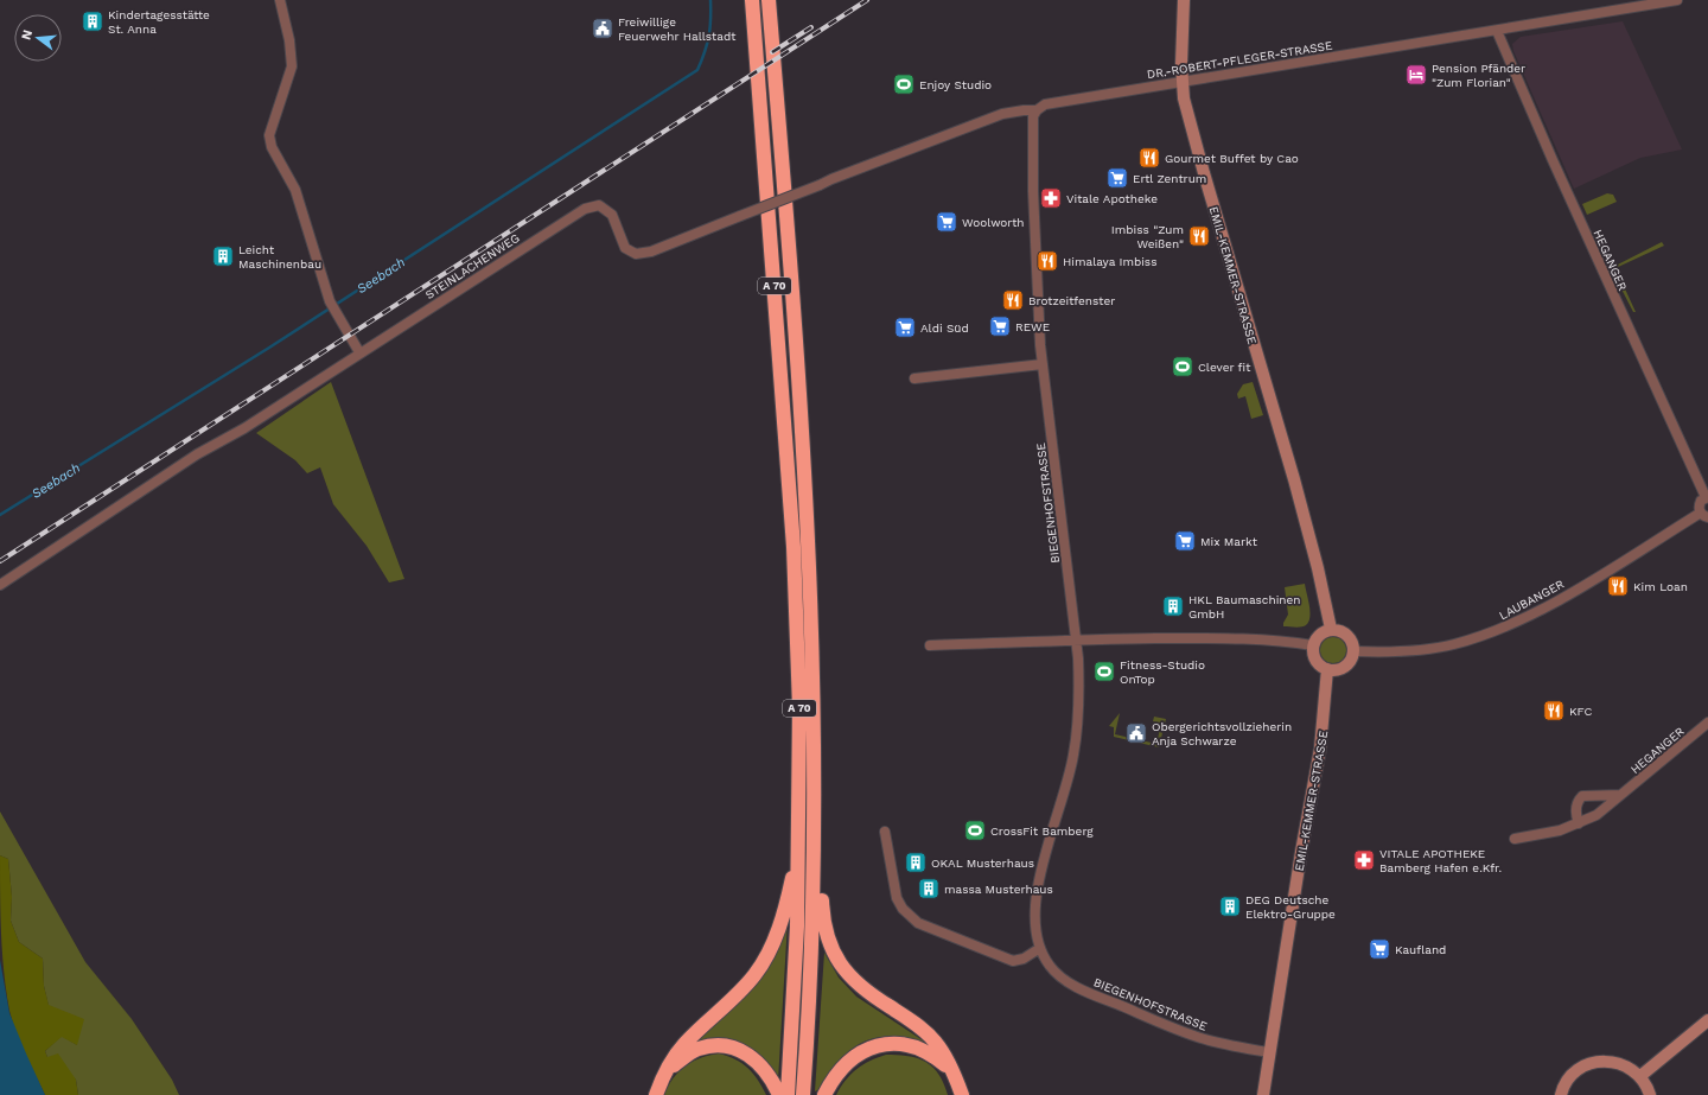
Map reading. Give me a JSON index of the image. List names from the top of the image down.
{
  "streets": {
    "highway": ["A 70"],
    "street": [
      "DR.-ROBERT-PFLEGER-STRASSE",
      "HEGANGER",
      "STEINLACHENWEG",
      "EMIL-KEMMER-STRASSE",
      "BIEGENHOFSTRASSE",
      "LAUBANGER"
    ]
  },
  "crossings": [
    ["DR.-ROBERT-PFLEGER-STRASSE", "HEGANGER"],
    ["DR.-ROBERT-PFLEGER-STRASSE", "STEINLACHENWEG"],
    ["DR.-ROBERT-PFLEGER-STRASSE", "EMIL-KEMMER-STRASSE"],
    ["DR.-ROBERT-PFLEGER-STRASSE", "BIEGENHOFSTRASSE"],
    ["HEGANGER", "LAUBANGER"],
    ["EMIL-KEMMER-STRASSE", "BIEGENHOFSTRASSE"],
    ["EMIL-KEMMER-STRASSE", "LAUBANGER"]
  ],
  "water": ["Seebach"],
  "places": {
    "building": [
      "Kindertagesstätte St. Anna",
      "Leicht Maschinenbau",
      "HKL Baumaschinen GmbH",
      "OKAL Musterhaus",
      "massa Musterhaus",
      "DEG Deutsche Elektro-Gruppe"
    ],
    "public building": ["Freiwillige Feuerwehr Hallstadt", "Obergerichtsvollzieherin Anja Schwarze"],
    "hotel": ["Pension Pfänder \"Zum Florian\""],
    "sports": [
      "Enjoy Studio",
      "Clever fit",
      "Fitness-Studio OnTop",
      "CrossFit Bamberg"
    ],
    "restaurant": [
      "Gourmet Buffet by Cao",
      "Imbiss \"Zum Weißen\"",
      "Himalaya Imbiss",
      "Brotzeitfenster",
      "Kim Loan",
      "KFC"
    ],
    "supermarket": [
      "Ertl Zentrum",
      "Woolworth",
      "REWE",
      "Aldi Süd",
      "Mix Markt",
      "Kaufland"
    ],
    "pharmacy": ["Vitale Apotheke", "VITALE APOTHEKE Bamberg Hafen e.Kfr."]
  },
  "north": "left"
}
